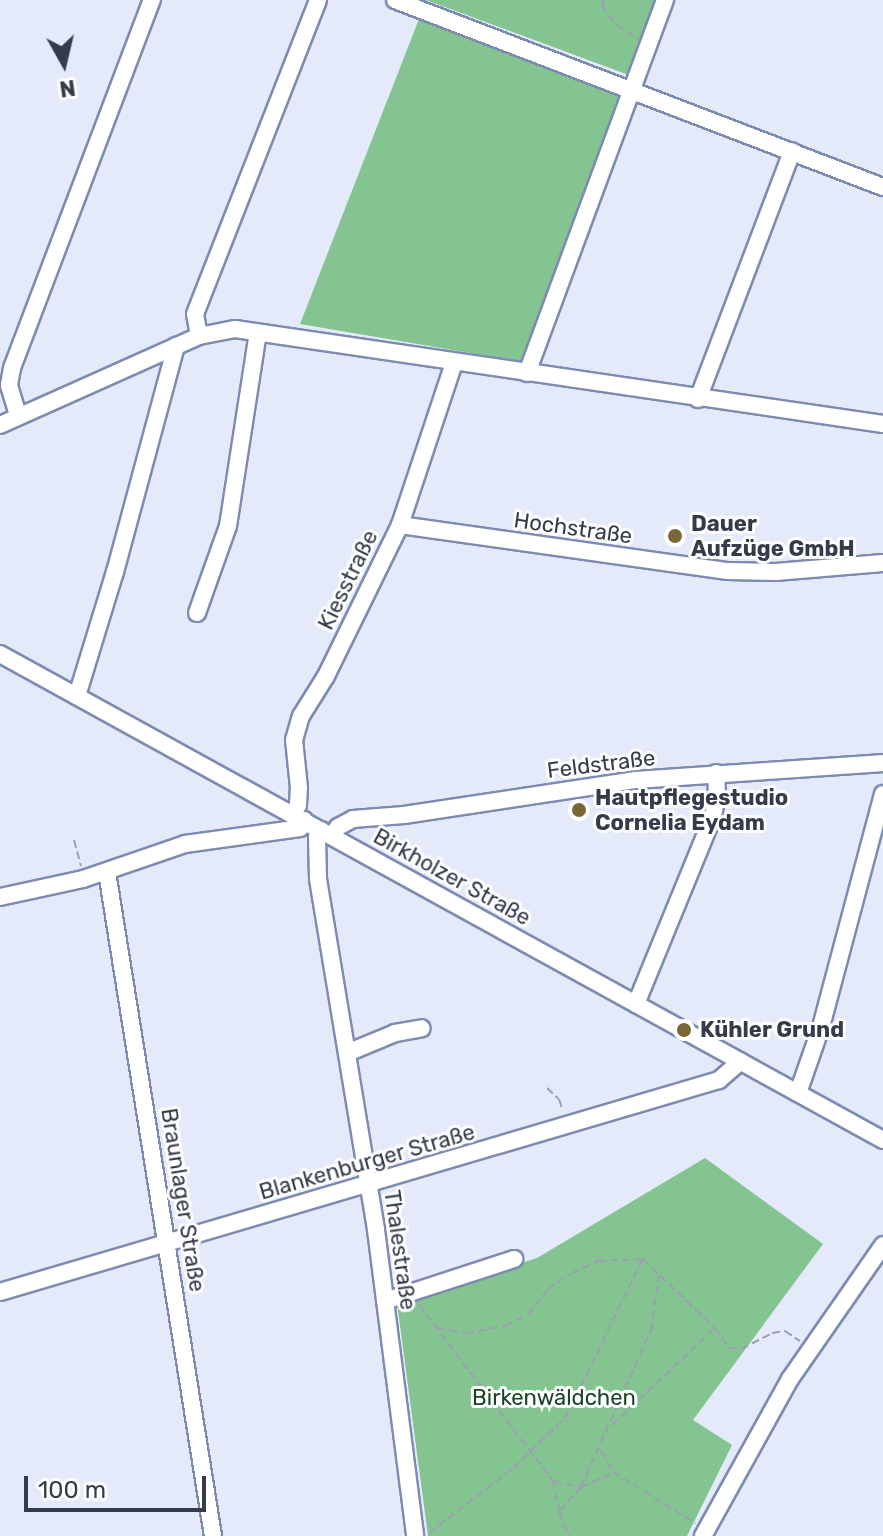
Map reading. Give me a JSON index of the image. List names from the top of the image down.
{
  "streets": {
    "street": [
      "Hochstraße",
      "Kiesstraße",
      "Feldstraße",
      "Birkholzer Straße",
      "Blankenburger Straße",
      "Braunlager Straße",
      "Thalestraße"
    ]
  },
  "crossings": [
    ["Hochstraße", "Kiesstraße"],
    ["Kiesstraße", "Birkholzer Straße"],
    ["Feldstraße", "Birkholzer Straße"],
    ["Feldstraße", "Thalestraße"],
    ["Birkholzer Straße", "Blankenburger Straße"],
    ["Birkholzer Straße", "Thalestraße"],
    ["Blankenburger Straße", "Braunlager Straße"],
    ["Blankenburger Straße", "Thalestraße"]
  ],
  "parks": ["Birkenwäldchen"],
  "places": ["Dauer Aufzüge GmbH", "Hautpflegestudio Cornelia Eydam", "Kühler Grund"],
  "scale_bar": "100 m",
  "north": "bottom"
}
